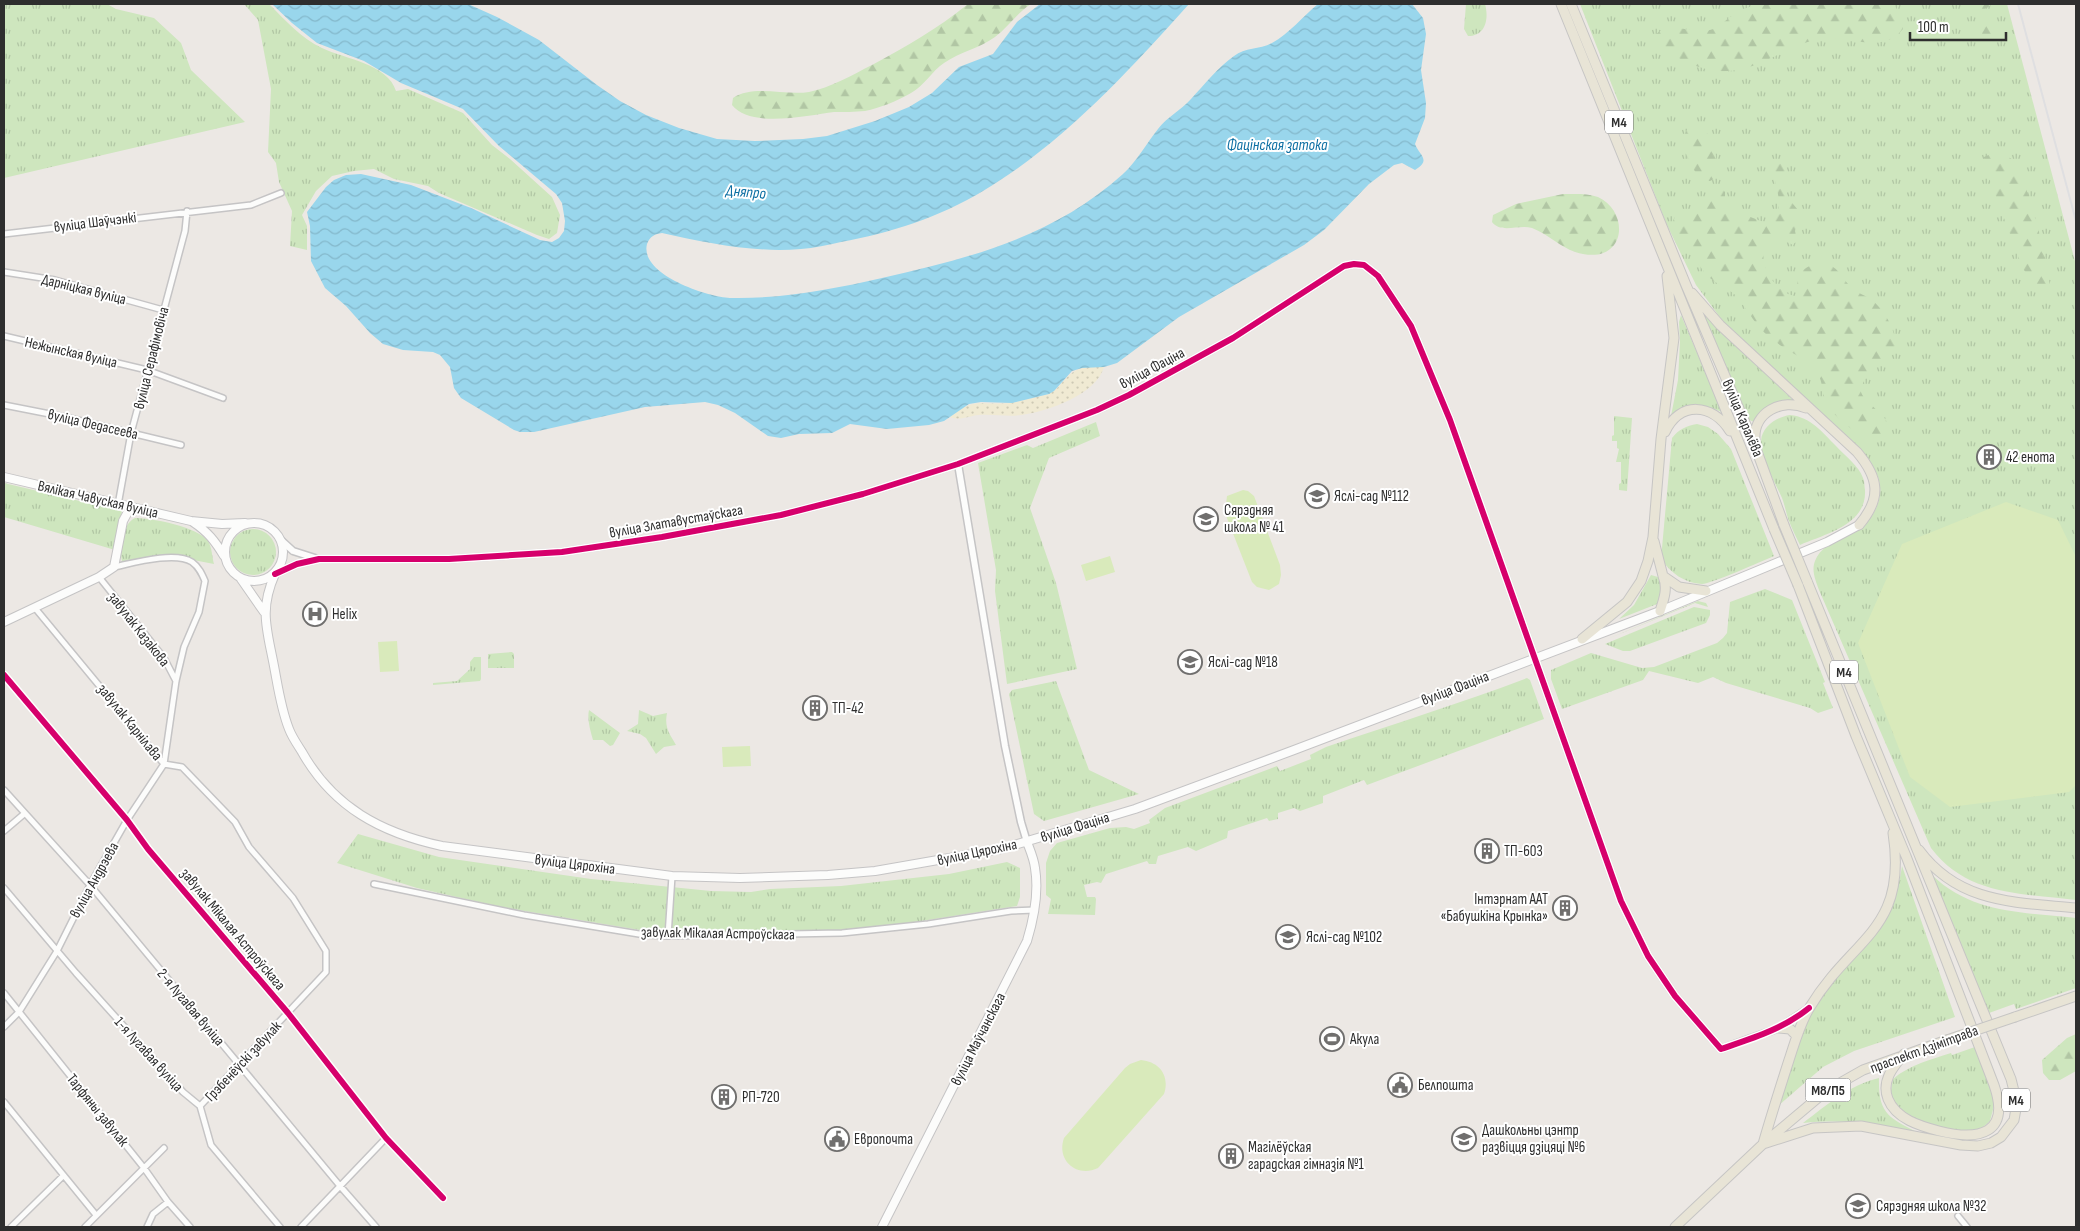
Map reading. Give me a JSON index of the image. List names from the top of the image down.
{
  "streets": {
    "main road": [
      "М4",
      "вуліца Фаціна",
      "вуліца Каралёва",
      "Вялікая Чавуская вуліца",
      "вуліца Цярохіна",
      "вуліца Маўчанскага",
      "праспект Дзімітрава",
      "М8/П5"
    ],
    "street": [
      "вуліца Шаўчэнкі",
      "Дарніцкая вуліца",
      "Нежынская вуліца",
      "вуліца Серафімовіча",
      "вуліца Федасеева",
      "вуліца Златавустаўскага",
      "завулак Казакова",
      "завулак Карнілава",
      "вуліца Андрэева",
      "завулак Мікалая Астроўскага",
      "2-я Лугавая вуліца",
      "1-я Лугавая вуліца",
      "Грэбенёўскі завулак",
      "Тарфяны завулак"
    ]
  },
  "crossings": [
    ["М4", "вуліца Каралёва"],
    ["М4", "праспект Дзімітрава"],
    ["вуліца Шаўчэнкі", "вуліца Серафімовіча"],
    ["Дарніцкая вуліца", "вуліца Серафімовіча"],
    ["Нежынская вуліца", "вуліца Серафімовіча"],
    ["вуліца Серафімовіча", "вуліца Федасеева"],
    ["вуліца Серафімовіча", "Вялікая Чавуская вуліца"],
    ["вуліца Фаціна", "вуліца Златавустаўскага"],
    ["вуліца Фаціна", "вуліца Цярохіна"],
    ["вуліца Фаціна", "вуліца Маўчанскага"],
    ["Вялікая Чавуская вуліца", "вуліца Цярохіна"],
    ["завулак Казакова", "вуліца Андрэева"],
    ["завулак Карнілава", "вуліца Андрэева"],
    ["завулак Карнілава", "Грэбенёўскі завулак"],
    ["вуліца Цярохіна", "вуліца Маўчанскага"],
    ["вуліца Андрэева", "завулак Мікалая Астроўскага"],
    ["вуліца Андрэева", "2-я Лугавая вуліца"],
    ["вуліца Андрэева", "1-я Лугавая вуліца"],
    ["вуліца Андрэева", "Тарфяны завулак"],
    ["завулак Мікалая Астроўскага", "вуліца Маўчанскага"],
    ["завулак Мікалая Астроўскага", "Грэбенёўскі завулак"],
    ["2-я Лугавая вуліца", "Грэбенёўскі завулак"],
    ["1-я Лугавая вуліца", "Грэбенёўскі завулак"]
  ],
  "water": ["Фацінская затока", "Дняпро"],
  "places": {
    "building": [
      "42 енота",
      "ТП-42",
      "ТП-603",
      "Інтэрнат ААТ «Бабушкіна Крынка»",
      "РП-720",
      "Магілёўская гарадская гімназія №1"
    ],
    "school or university": [
      "Яслі-сад №112",
      "Сярэдняя школа № 41",
      "Яслі-сад №18",
      "Яслі-сад №102",
      "Дашкольны цэнтр развіцця дзіцяці №6",
      "Сярэдняя школа №32"
    ],
    "hospital": ["Helix"],
    "sports": ["Акула"],
    "public building": ["Белпошта", "Европочта"]
  },
  "scale_bar": "100 m"
}
